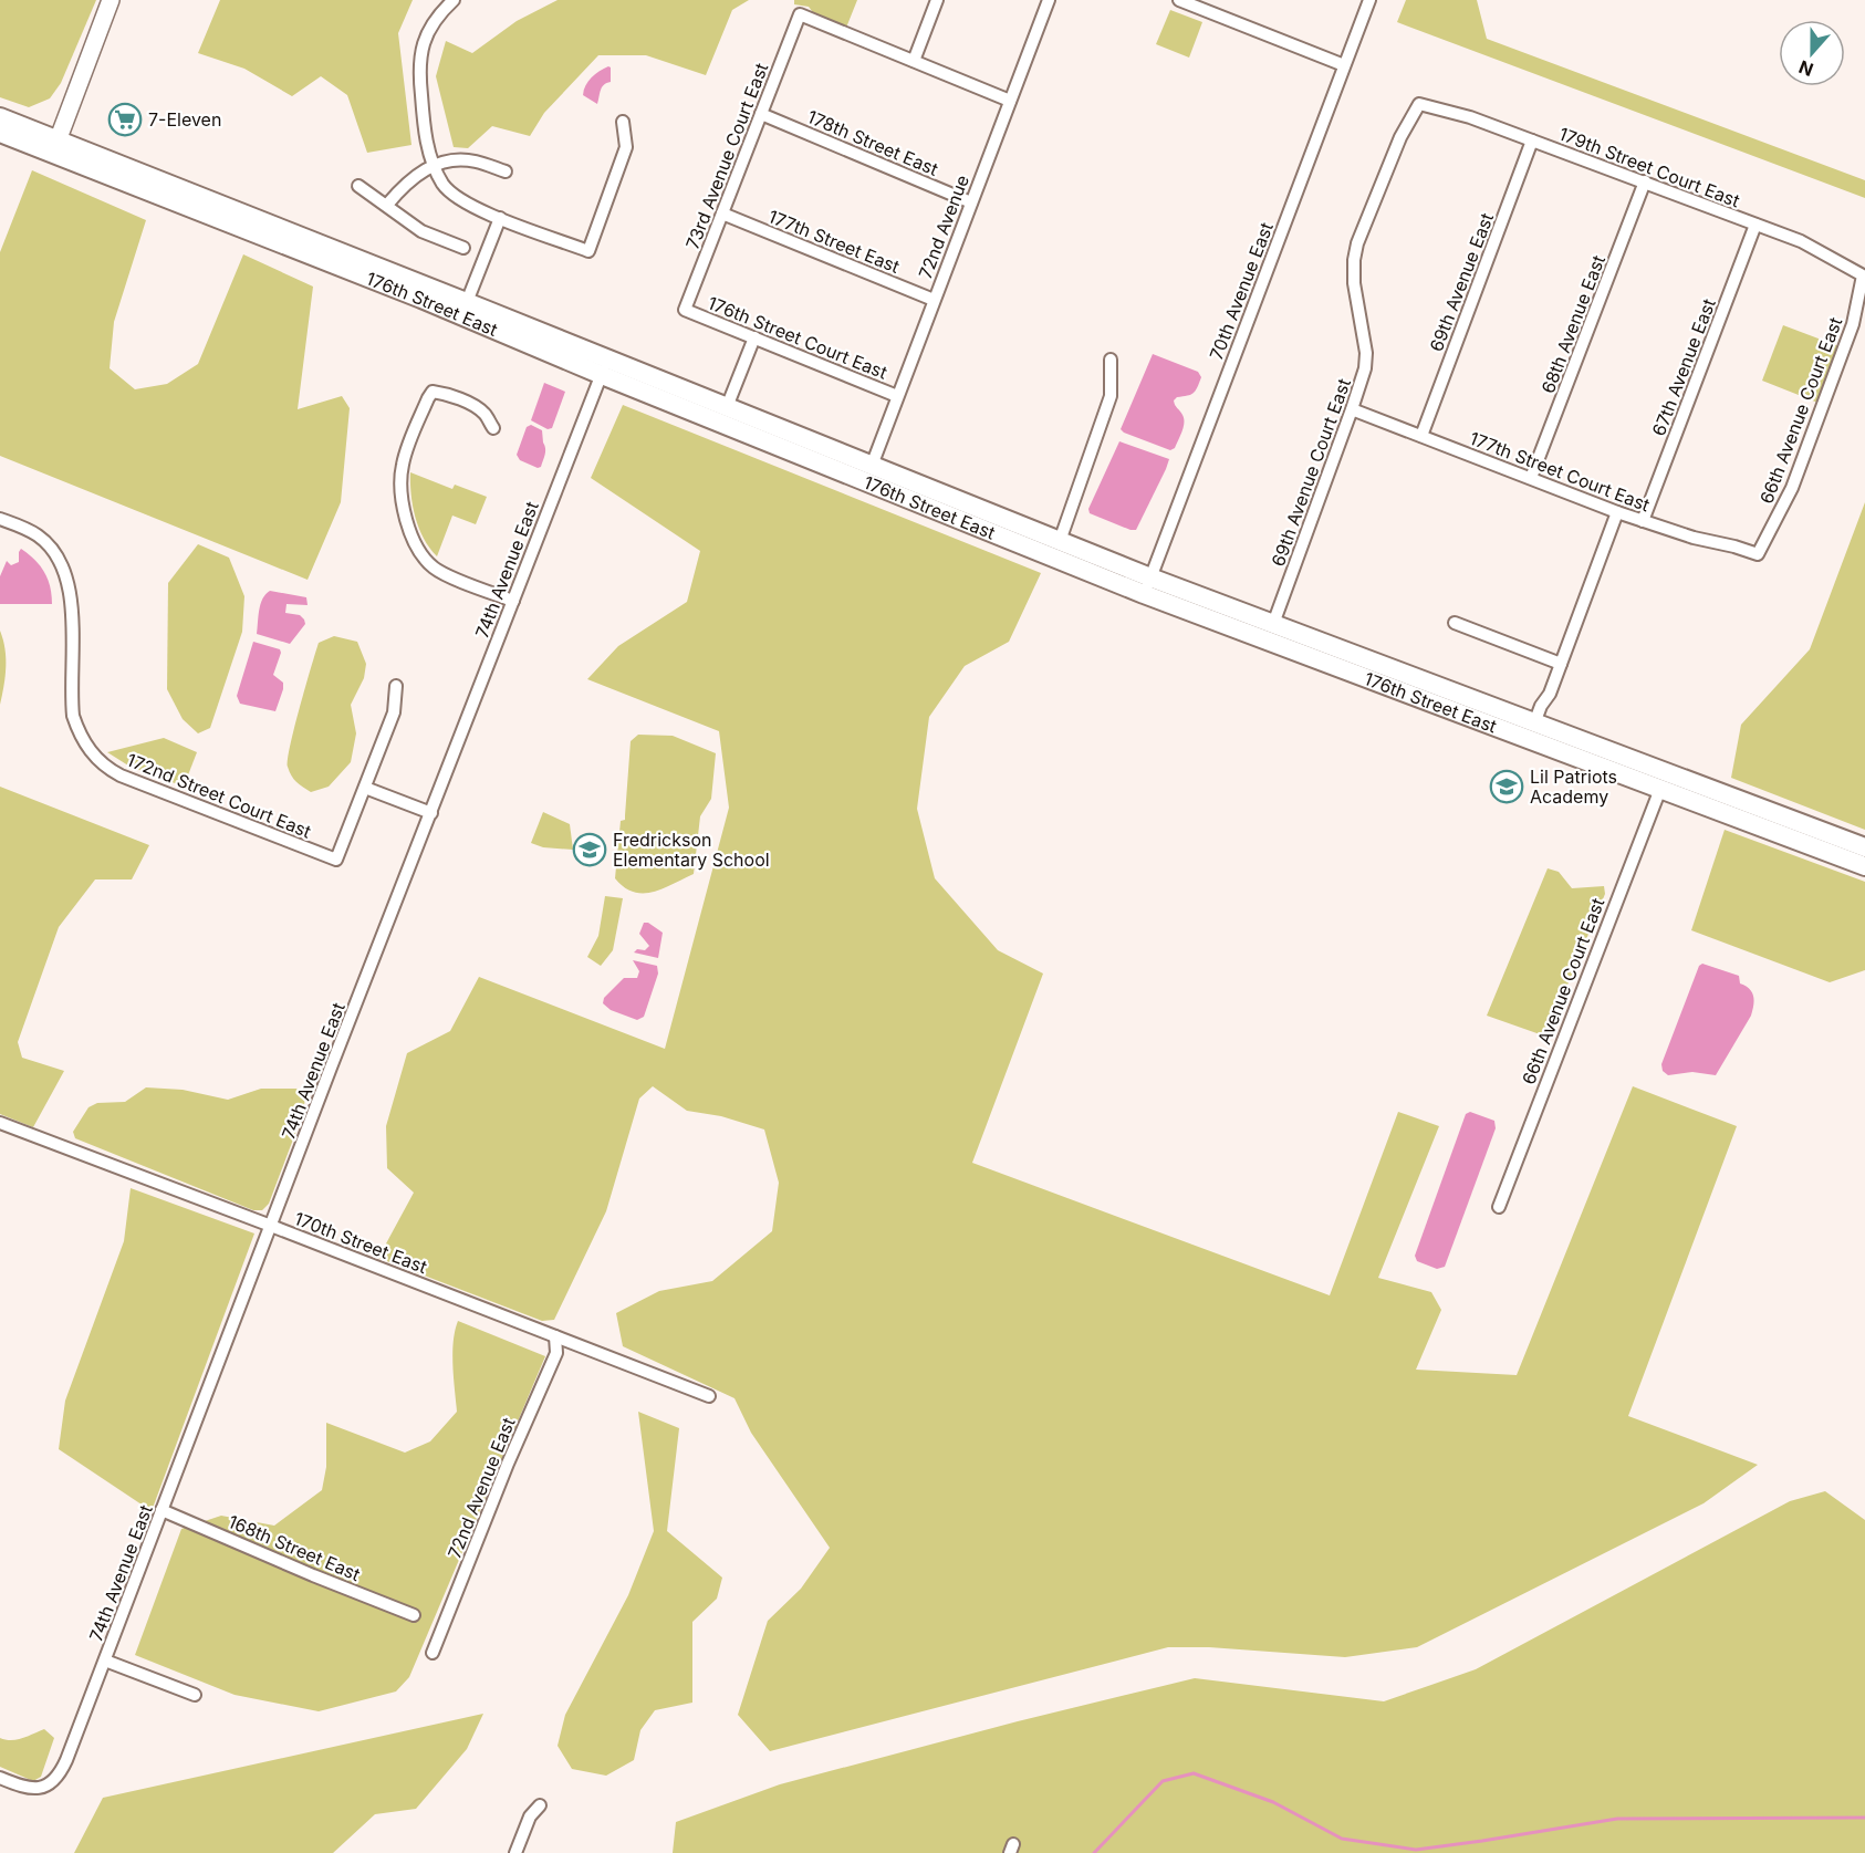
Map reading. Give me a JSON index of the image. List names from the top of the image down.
{
  "streets": {
    "main road": ["176th Street East"],
    "street": [
      "178th Street East",
      "73rd Avenue Court East",
      "179th Street Court East",
      "72nd Avenue",
      "177th Street East",
      "69th Avenue East",
      "70th Avenue East",
      "68th Avenue East",
      "176th Street Court East",
      "67th Avenue East",
      "66th Avenue Court East",
      "177th Street Court East",
      "69th Avenue Court East",
      "74th Avenue East",
      "172nd Street Court East",
      "170th Street East",
      "72nd Avenue East",
      "168th Street East"
    ]
  },
  "crossings": [
    ["178th Street East", "73rd Avenue Court East"],
    ["178th Street East", "72nd Avenue"],
    ["73rd Avenue Court East", "177th Street East"],
    ["73rd Avenue Court East", "176th Street Court East"],
    ["179th Street Court East", "69th Avenue East"],
    ["179th Street Court East", "68th Avenue East"],
    ["179th Street Court East", "67th Avenue East"],
    ["179th Street Court East", "66th Avenue Court East"],
    ["179th Street Court East", "69th Avenue Court East"],
    ["72nd Avenue", "177th Street East"],
    ["72nd Avenue", "176th Street East"],
    ["72nd Avenue", "176th Street Court East"],
    ["69th Avenue East", "177th Street Court East"],
    ["70th Avenue East", "176th Street East"],
    ["176th Street East", "66th Avenue Court East"],
    ["176th Street East", "69th Avenue Court East"],
    ["176th Street East", "74th Avenue East"],
    ["68th Avenue East", "177th Street Court East"],
    ["67th Avenue East", "177th Street Court East"],
    ["66th Avenue Court East", "177th Street Court East"],
    ["177th Street Court East", "69th Avenue Court East"],
    ["74th Avenue East", "170th Street East"],
    ["74th Avenue East", "168th Street East"],
    ["170th Street East", "72nd Avenue East"]
  ],
  "places": {
    "supermarket": ["7-Eleven"],
    "school or university": ["Lil Patriots Academy", "Fredrickson Elementary School"]
  },
  "north": "bottom"
}
